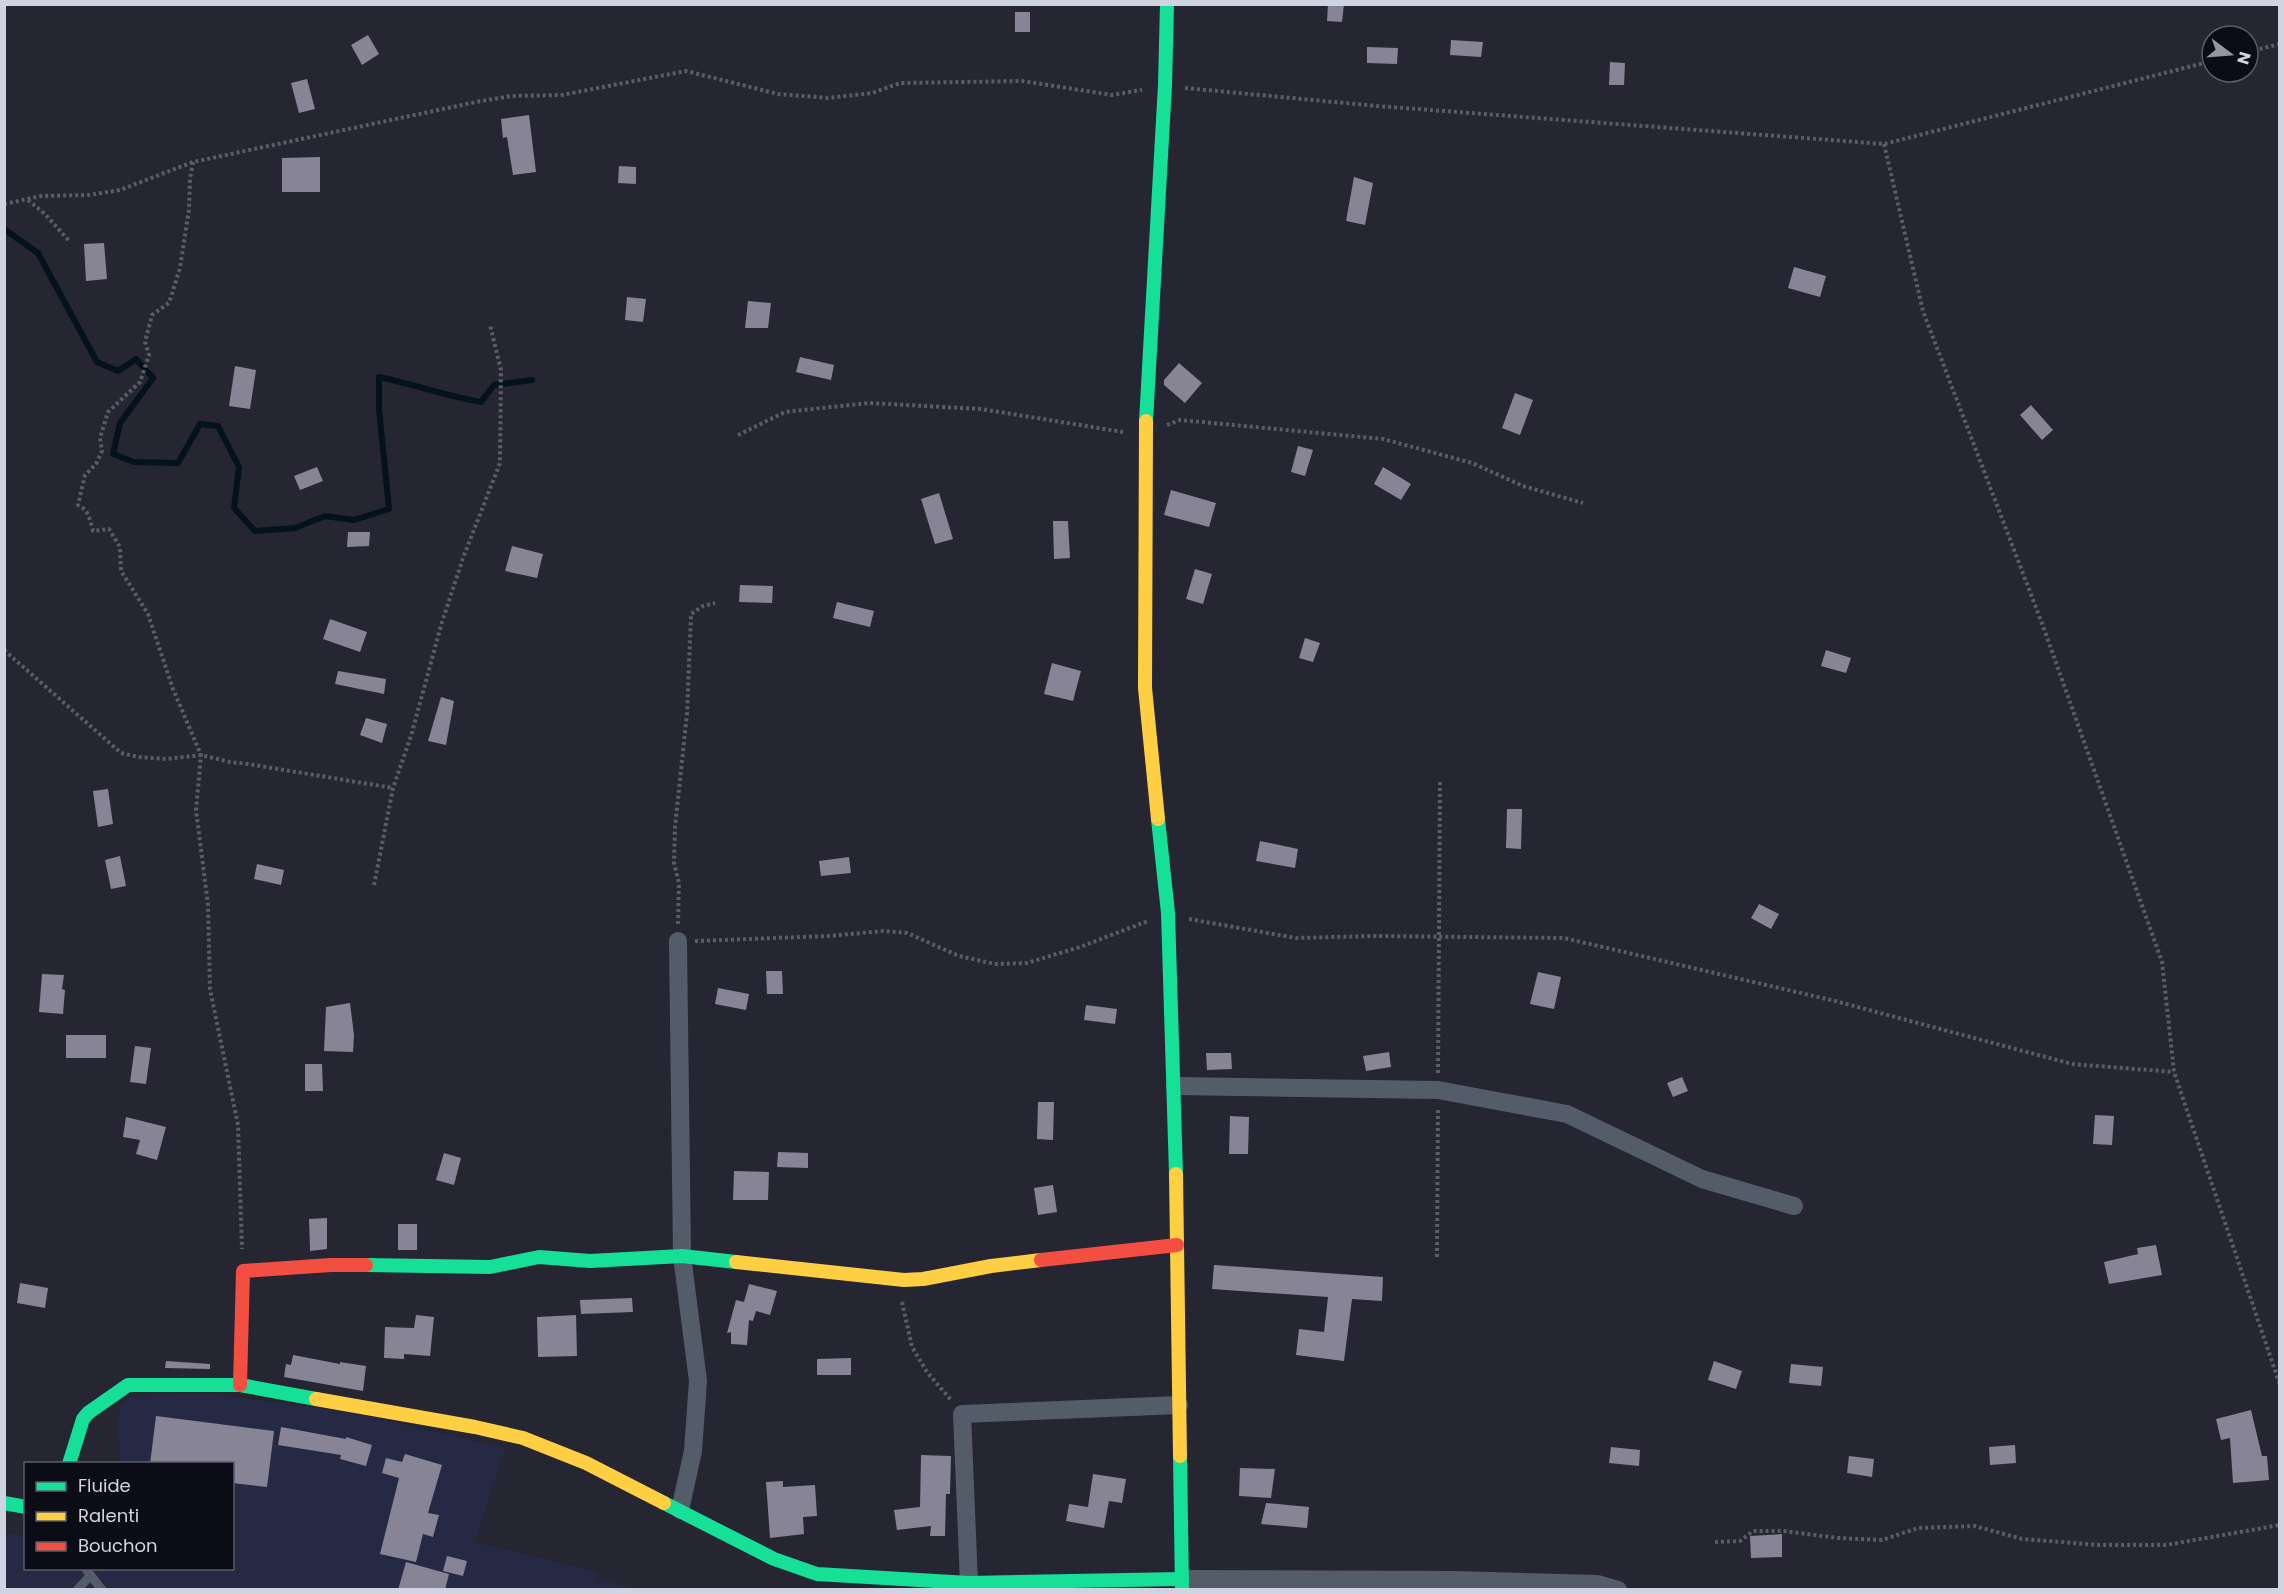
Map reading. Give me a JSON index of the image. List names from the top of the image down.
{
  "legend": ["Fluide", "Ralenti", "Bouchon"],
  "north": "right"
}
